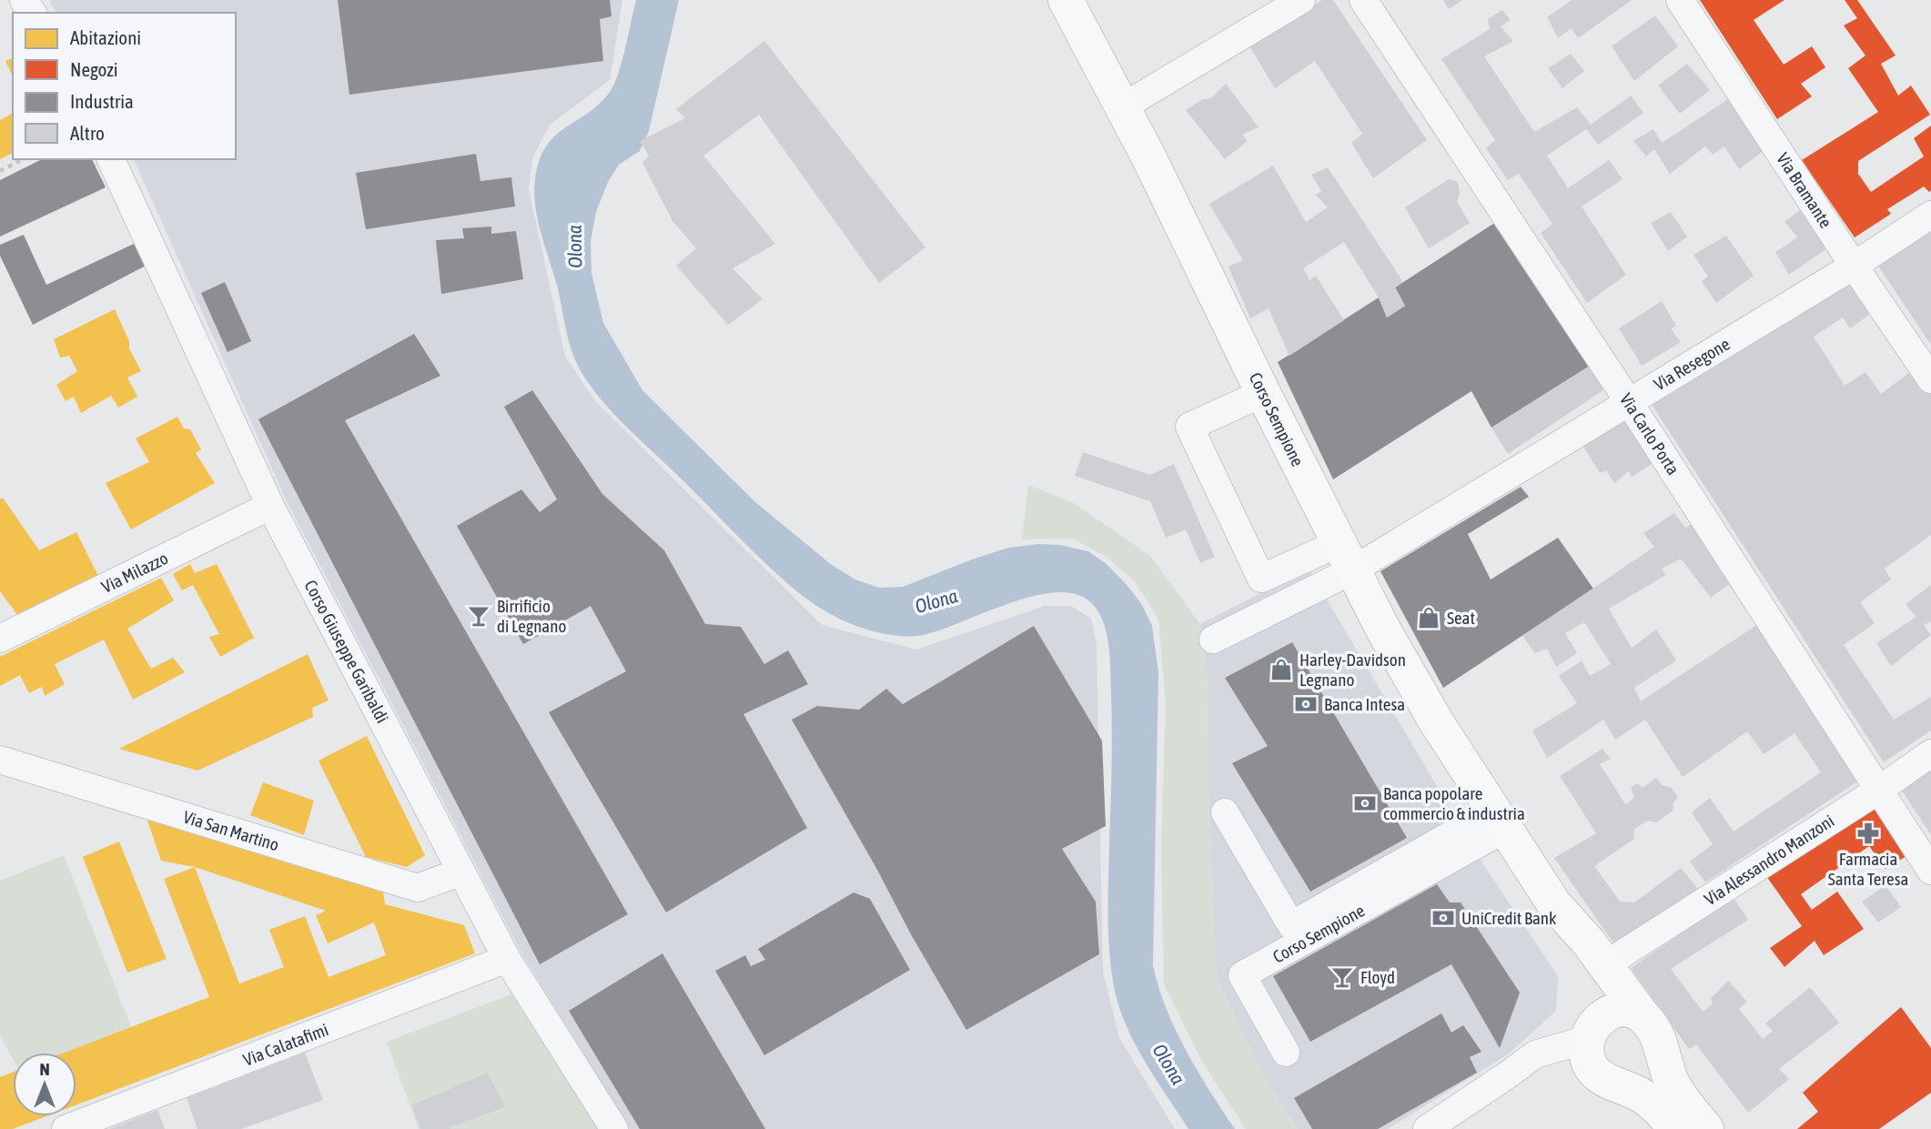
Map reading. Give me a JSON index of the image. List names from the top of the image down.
{
  "streets": {
    "main road": ["Corso Sempione"],
    "street": [
      "Via Bramante",
      "Via Resegone",
      "Via Carlo Porta",
      "Via Milazzo",
      "Corso Giuseppe Garibaldi",
      "Via San Martino",
      "Via Alessandro Manzoni",
      "Via Calatafimi"
    ]
  },
  "crossings": [
    ["Via Bramante", "Via Resegone"],
    ["Via Resegone", "Corso Sempione"],
    ["Via Resegone", "Via Carlo Porta"],
    ["Corso Sempione", "Via Alessandro Manzoni"],
    ["Via Carlo Porta", "Via Alessandro Manzoni"],
    ["Via Milazzo", "Corso Giuseppe Garibaldi"],
    ["Corso Giuseppe Garibaldi", "Via San Martino"],
    ["Corso Giuseppe Garibaldi", "Via Calatafimi"]
  ],
  "water": ["Olona"],
  "places": {
    "bar": ["Birrificio di Legnano", "Floyd"],
    "shop": ["Seat", "Harley-Davidson Legnano"],
    "bank": ["Banca Intesa", "Banca popolare commercio & industria", "UniCredit Bank"],
    "pharmacy": ["Farmacia Santa Teresa"]
  },
  "legend": [
    "Abitazioni",
    "Negozi",
    "Industria",
    "Altro"
  ],
  "north": "top"
}
